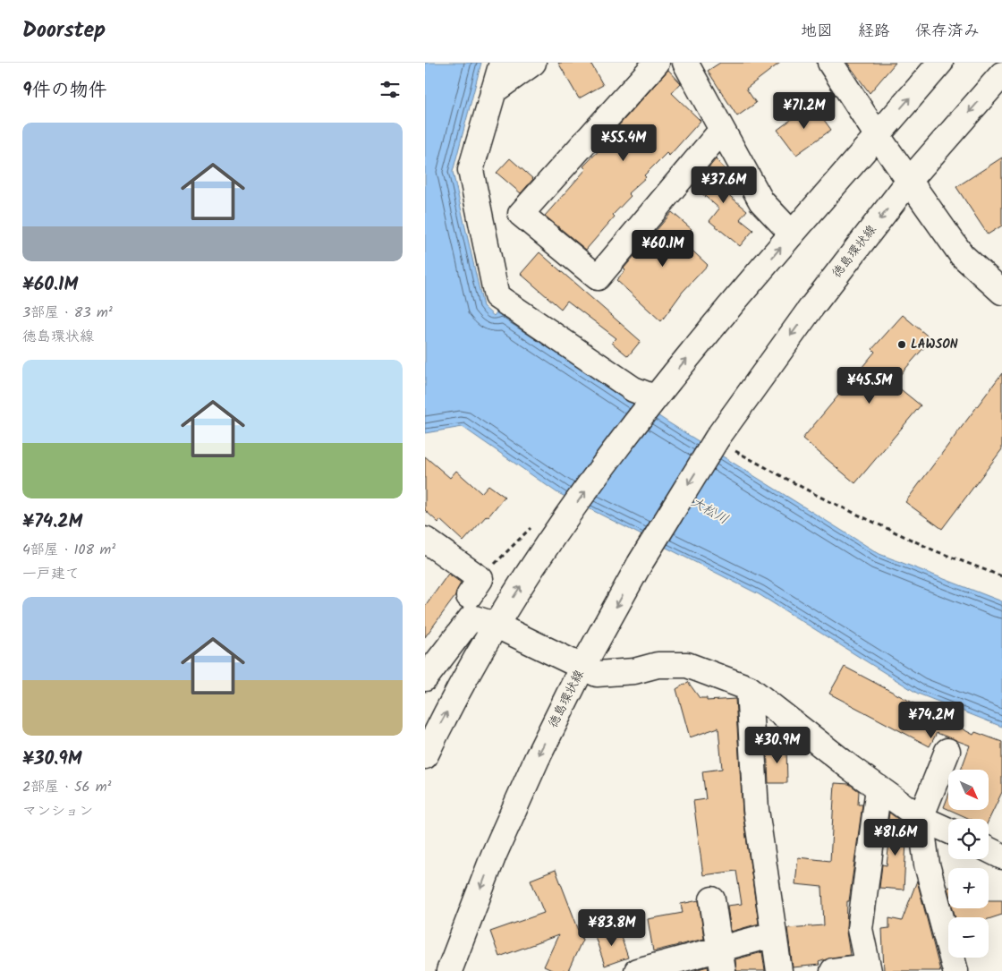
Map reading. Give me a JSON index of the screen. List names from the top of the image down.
{
  "streets": {
    "street": ["徳島環状線"]
  },
  "water": ["大松川"],
  "places": ["LAWSON"],
  "north": "bottom right",
  "page": {
    "header": "Doorstep",
    "nav": ["地図", "経路", "保存済み"],
    "heading": "9件の物件",
    "price": [
      "¥71.2M",
      "¥55.4M",
      "¥37.6M",
      "¥60.1M",
      "¥45.5M",
      "¥74.2M",
      "¥30.9M",
      "¥81.6M",
      "¥83.8M"
    ],
    "list": [
      {
        "name": "¥60.1M",
        "note": "3部屋 · 83 m² · 徳島環状線"
      },
      {
        "name": "¥74.2M",
        "note": "4部屋 · 108 m² · 一戸建て"
      },
      {
        "name": "¥30.9M",
        "note": "2部屋 · 56 m² · マンション"
      }
    ],
    "map_buttons": ["+", "−"]
  }
}
